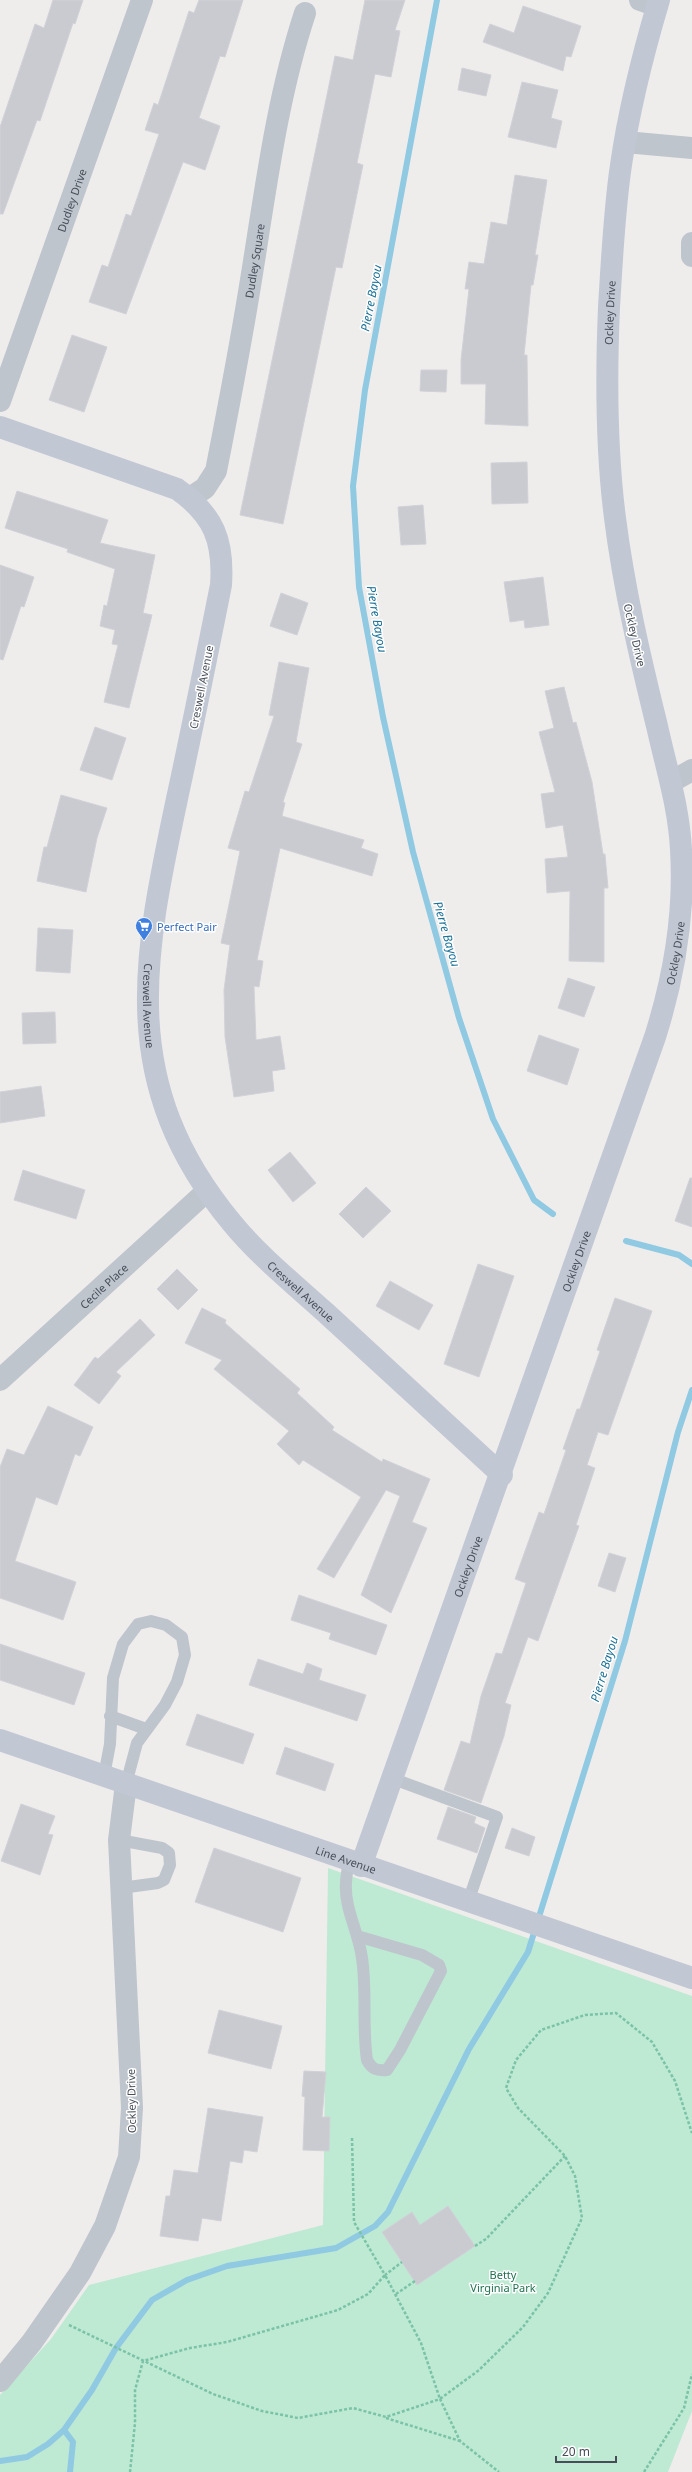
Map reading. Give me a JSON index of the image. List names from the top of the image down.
{
  "streets": {
    "street": [
      "Dudley Drive",
      "Dudley Square",
      "Ockley Drive",
      "Creswell Avenue",
      "Cecile Place",
      "Line Avenue"
    ]
  },
  "crossings": [
    ["Dudley Square", "Creswell Avenue"],
    ["Ockley Drive", "Creswell Avenue"],
    ["Ockley Drive", "Line Avenue"],
    ["Creswell Avenue", "Cecile Place"]
  ],
  "water": ["Pierre Bayou"],
  "parks": ["Betty Virginia Park"],
  "places": {
    "supermarket": ["Perfect Pair"]
  },
  "scale_bar": "20 m"
}
